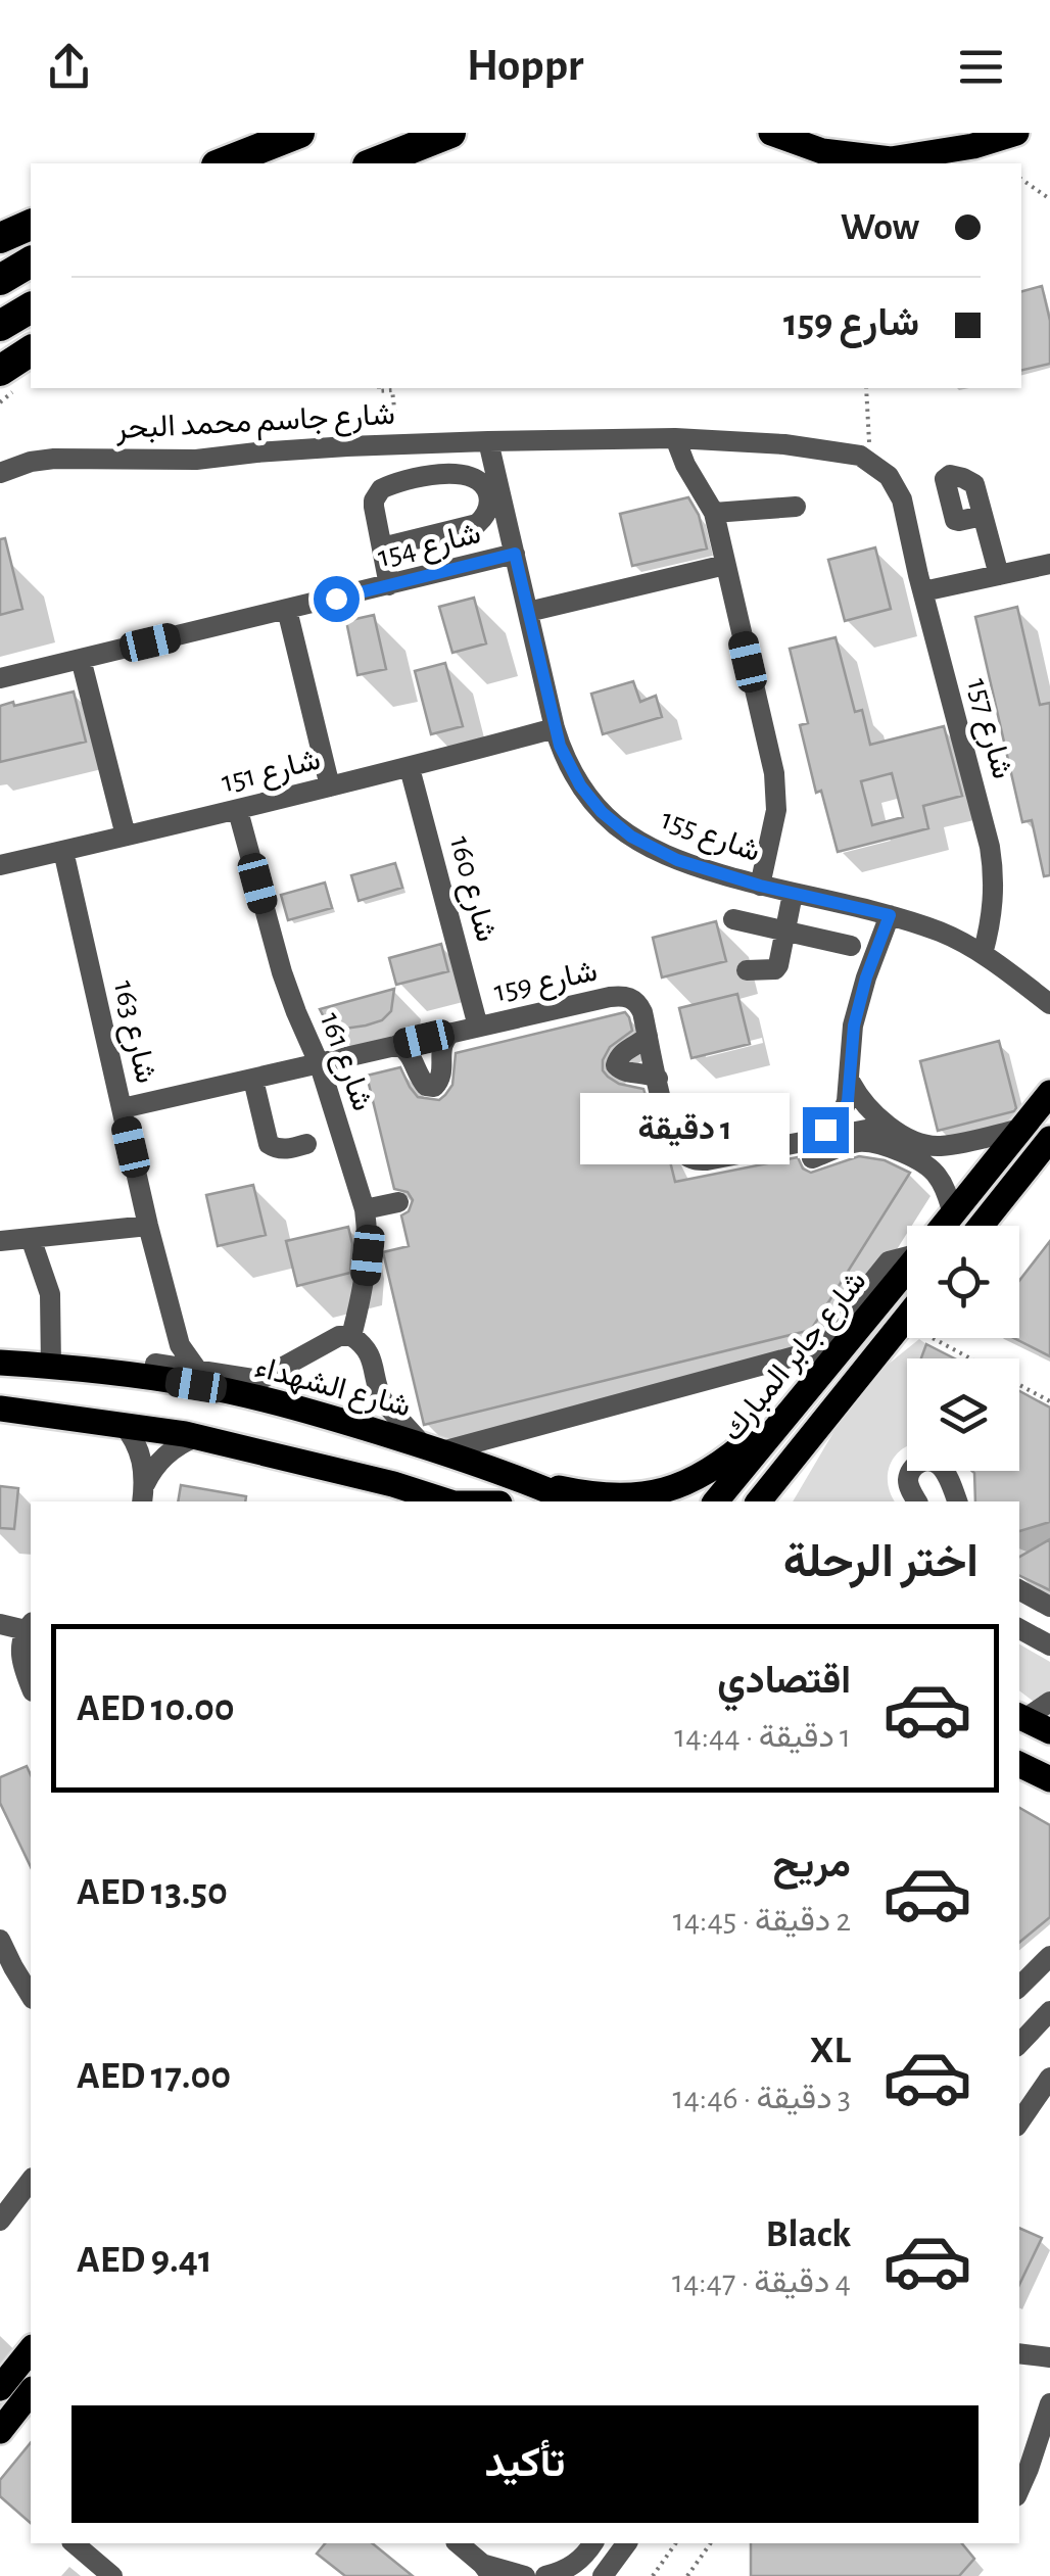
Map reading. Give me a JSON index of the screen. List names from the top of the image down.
{
  "streets": {
    "main road": ["شارع جابر المبارك", "شارع الشهداء"],
    "street": [
      "شارع جاسم محمد البحر",
      "شارع 154",
      "شارع 157",
      "شارع 151",
      "شارع 155",
      "شارع 160",
      "شارع 159",
      "شارع 163",
      "شارع 161"
    ]
  },
  "crossings": [
    ["شارع جاسم محمد البحر", "شارع 157"],
    ["شارع جاسم محمد البحر", "شارع 155"],
    ["شارع 154", "شارع 155"],
    ["شارع 157", "شارع 155"],
    ["شارع 151", "شارع 155"],
    ["شارع 151", "شارع 160"],
    ["شارع 151", "شارع 163"],
    ["شارع 151", "شارع 161"],
    ["شارع 160", "شارع 159"],
    ["شارع 159", "شارع 163"],
    ["شارع 159", "شارع 161"]
  ],
  "page": {
    "header": "Hoppr",
    "banner": ["Wow", "شارع 159"],
    "bubble": "1 دقيقة",
    "heading": "اختر الرحلة",
    "list": [
      {
        "name": "اقتصادي",
        "note": "1 دقيقة · 14:44",
        "value": "AED 10.00"
      },
      {
        "name": "مريح",
        "note": "2 دقيقة · 14:45",
        "value": "AED 13.50"
      },
      {
        "name": "XL",
        "note": "3 دقيقة · 14:46",
        "value": "AED 17.00"
      },
      {
        "name": "Black",
        "note": "4 دقيقة · 14:47",
        "value": "AED 9.41"
      }
    ],
    "buttons": "تأكيد"
  }
}
